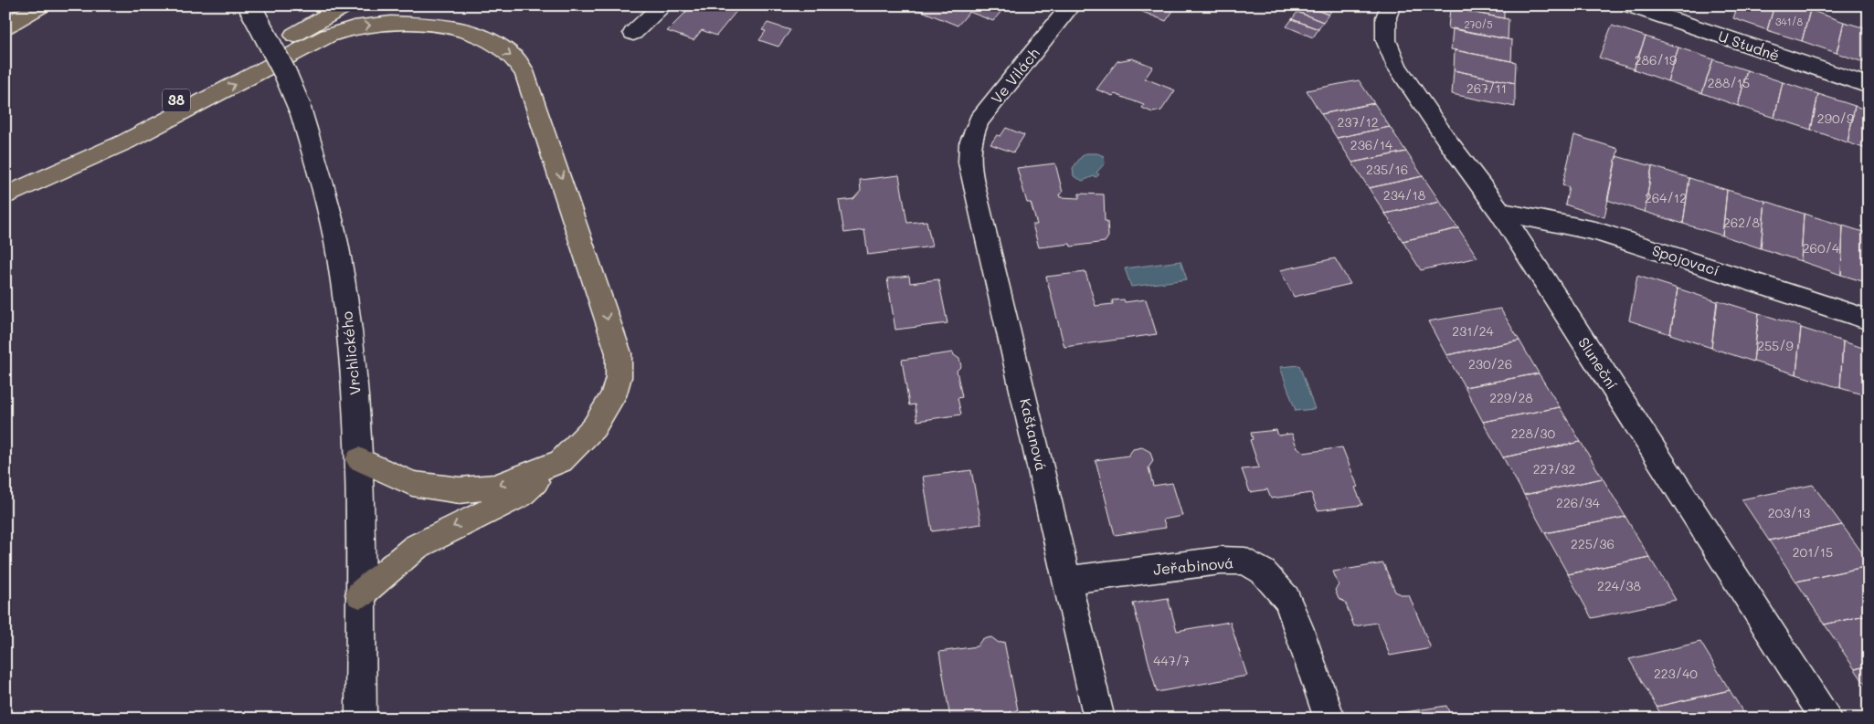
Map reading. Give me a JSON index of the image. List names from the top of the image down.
{
  "streets": {
    "main road": ["38"],
    "street": [
      "U Studně",
      "Ve Vilách",
      "Spojovací",
      "Vrchlického",
      "Sluneční",
      "Kaštanová",
      "Jeřabinová"
    ]
  },
  "crossings": [
    ["Ve Vilách", "Kaštanová"],
    ["Spojovací", "Sluneční"],
    ["Kaštanová", "Jeřabinová"]
  ],
  "house_numbers": [
    "341/8",
    "270/5",
    "286/19",
    "288/15",
    "267/11",
    "290/9",
    "237/12",
    "236/14",
    "235/16",
    "234/18",
    "264/12",
    "262/8",
    "260/4",
    "231/24",
    "255/9",
    "230/26",
    "229/28",
    "228/30",
    "227/32",
    "226/34",
    "203/13",
    "225/36",
    "201/15",
    "224/38",
    "447/7",
    "223/40"
  ]
}
